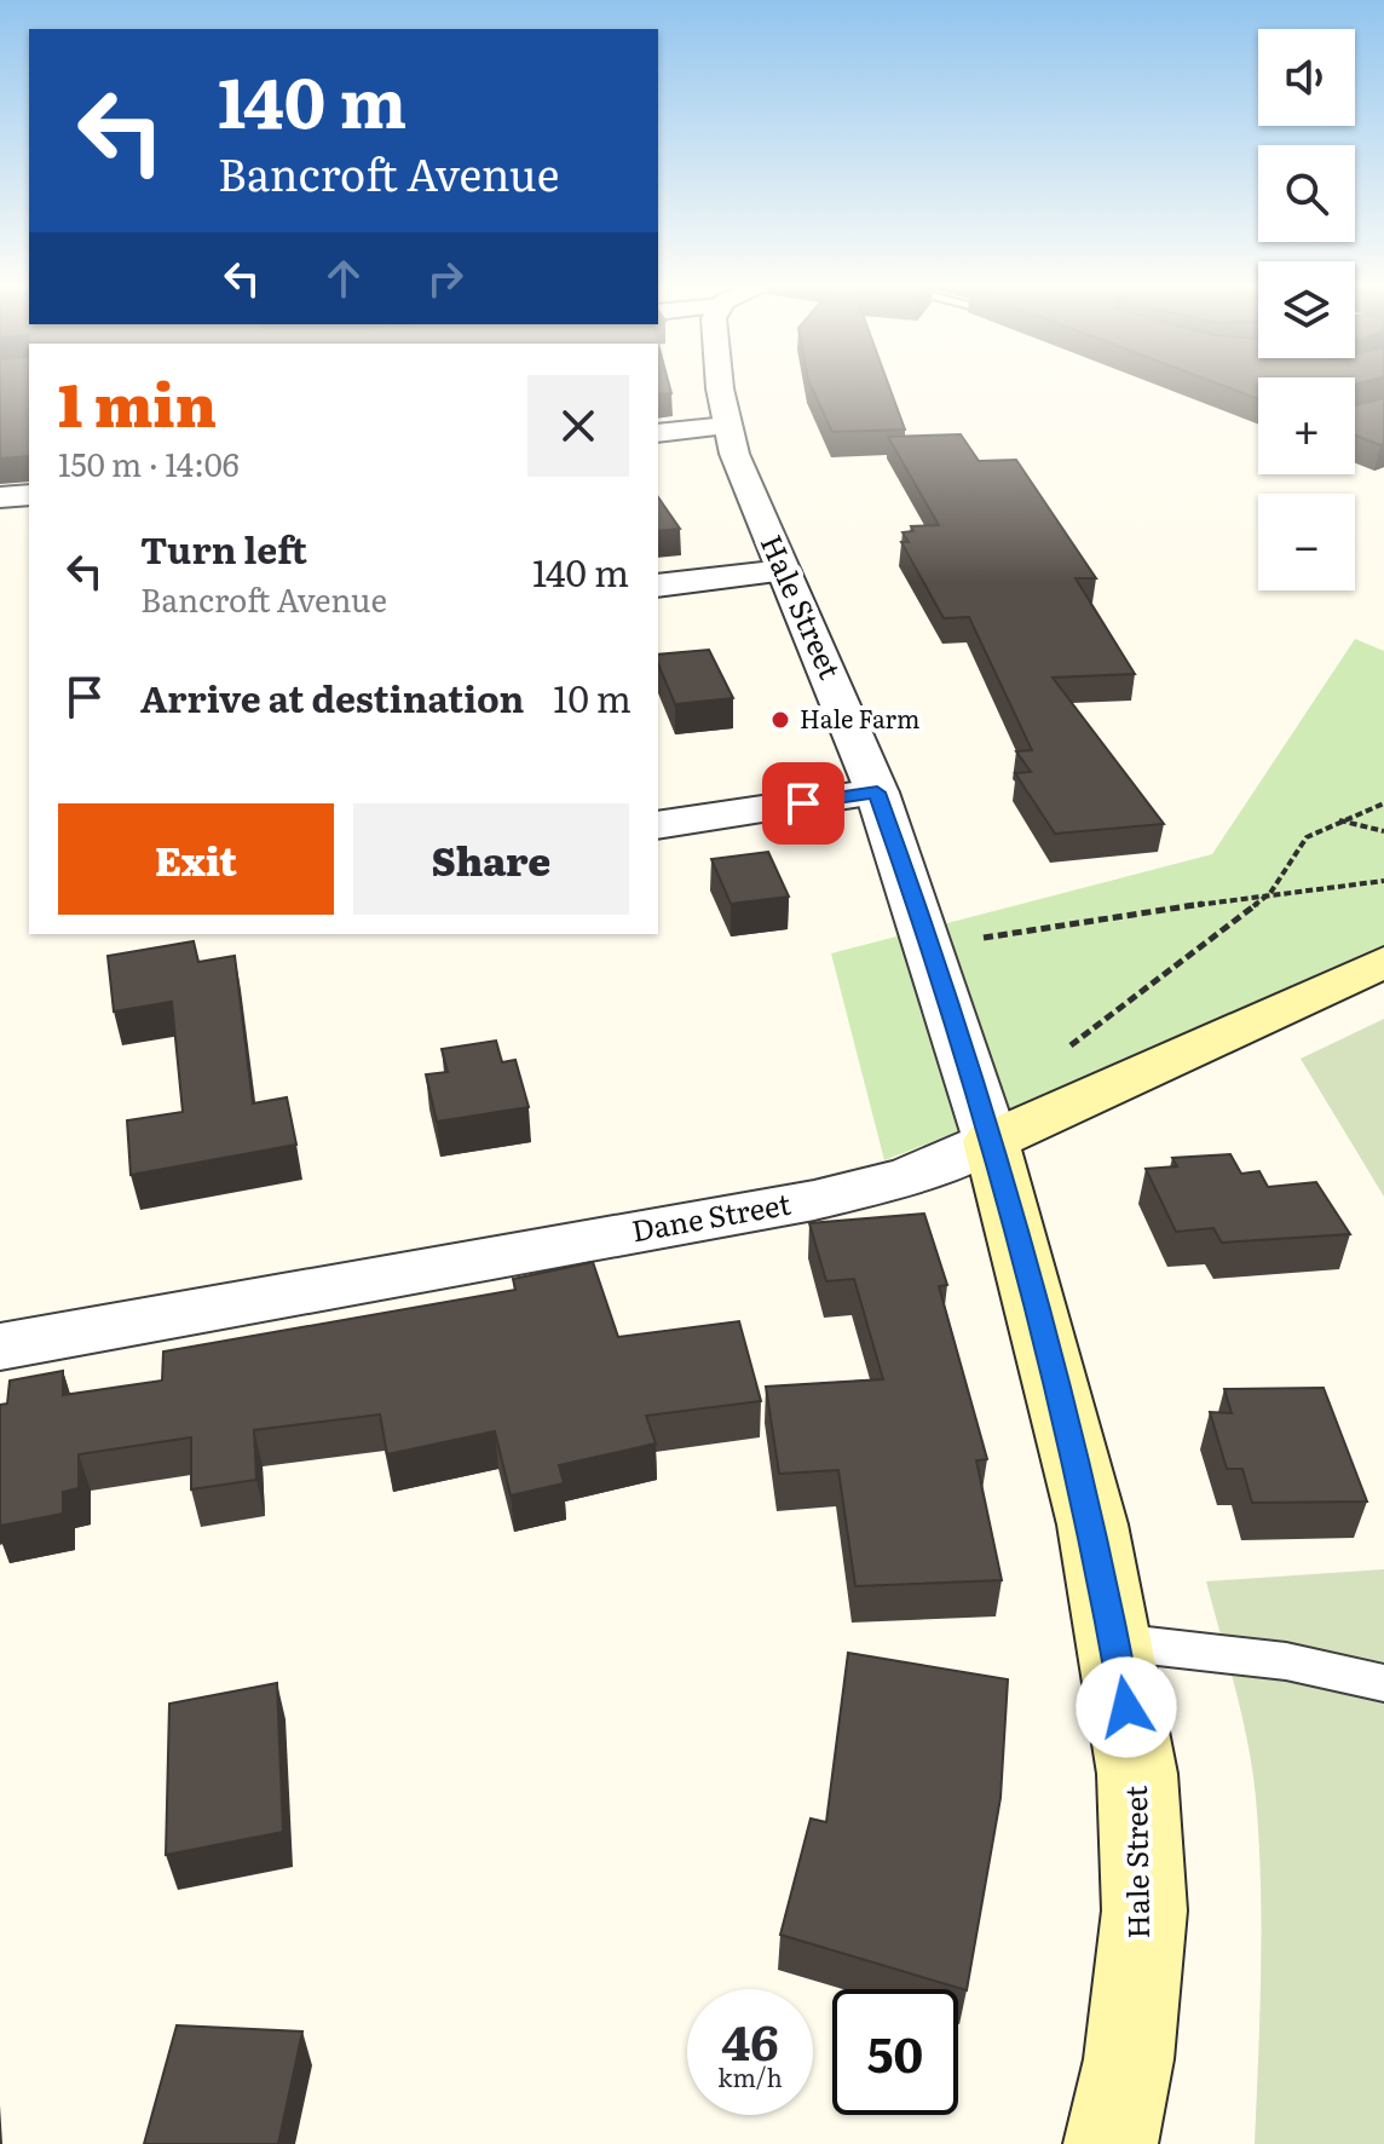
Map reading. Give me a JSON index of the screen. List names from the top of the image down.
{
  "streets": {
    "main road": ["Hale Street", "Dane Street"]
  },
  "crossings": [
    ["Hale Street", "Dane Street"]
  ],
  "places": ["Hale Farm"],
  "page": {
    "map_buttons": ["+", "−"],
    "turn": ["140 m", "Bancroft Avenue"],
    "heading": ["1 min", "150 m · 14:06"],
    "list": [
      {
        "name": "Turn left",
        "note": "Bancroft Avenue",
        "value": "140 m"
      },
      {
        "name": "Arrive at destination",
        "value": "10 m"
      }
    ],
    "buttons": ["Exit", "Share"],
    "speed": "46 km/h",
    "limit": "50"
  }
}
